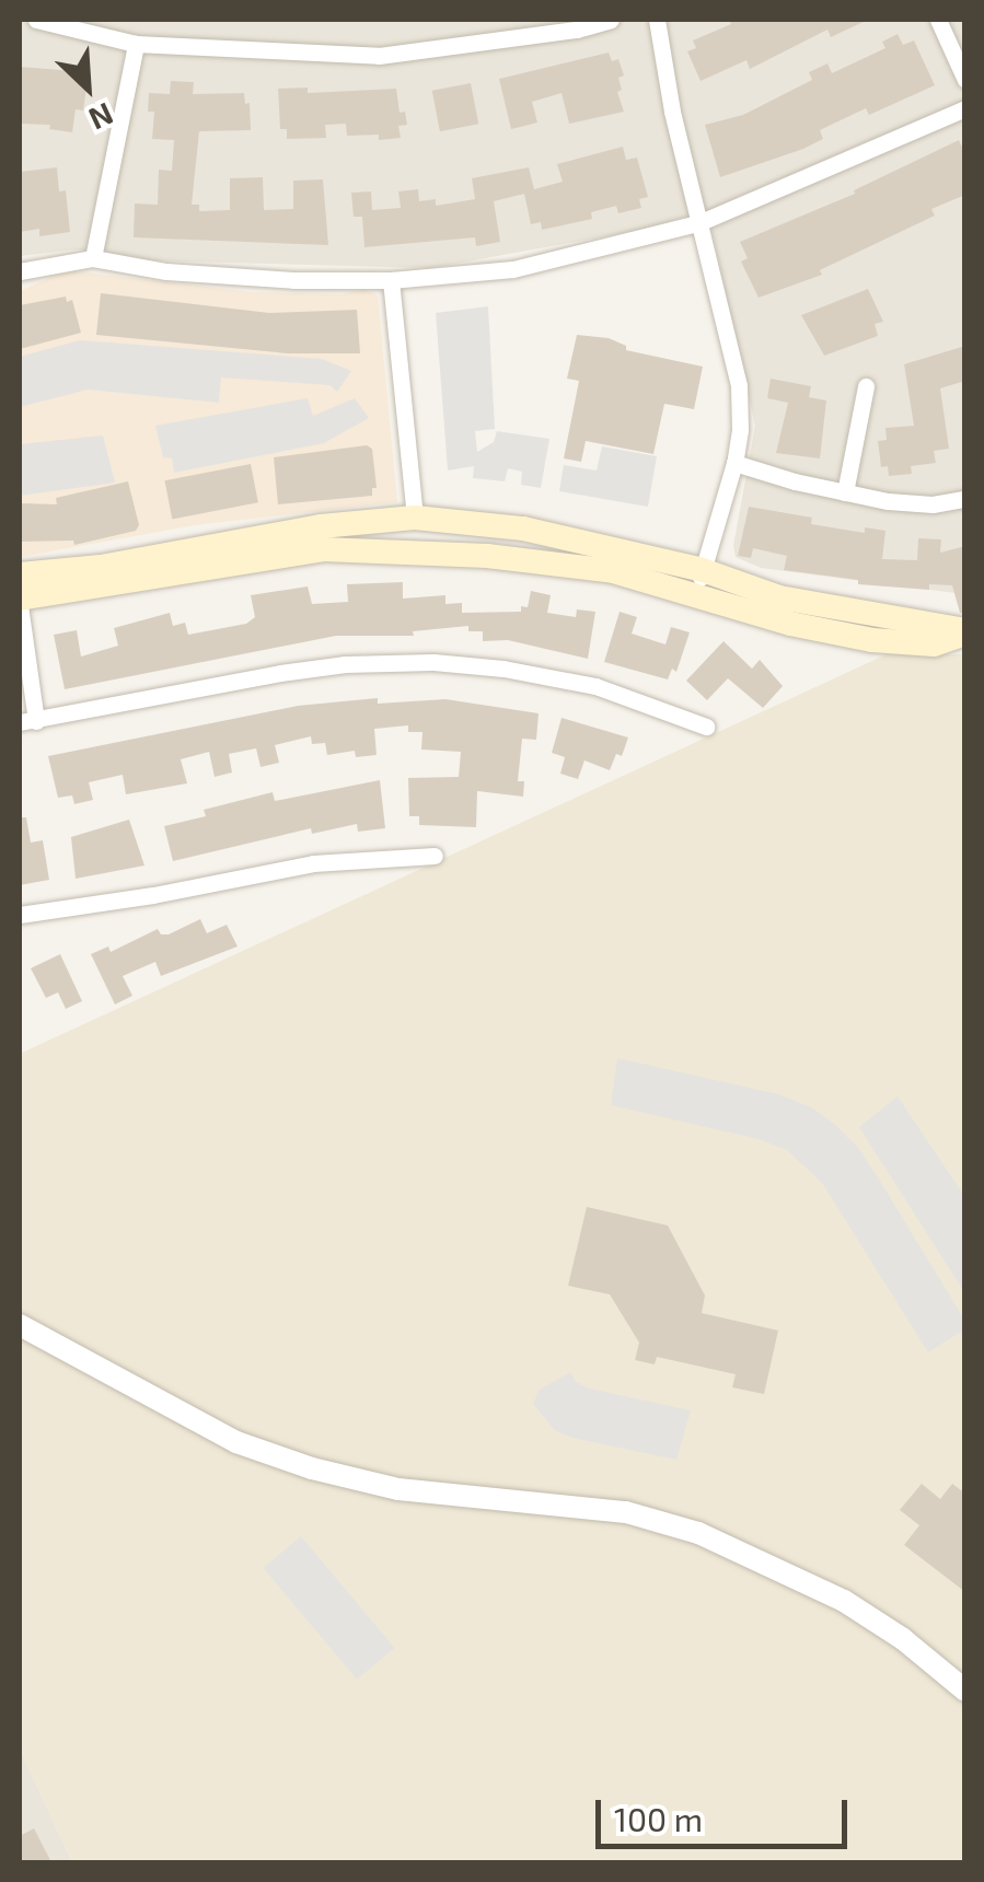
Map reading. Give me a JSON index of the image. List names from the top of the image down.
{
  "scale_bar": "100 m",
  "north": "bottom right"
}
